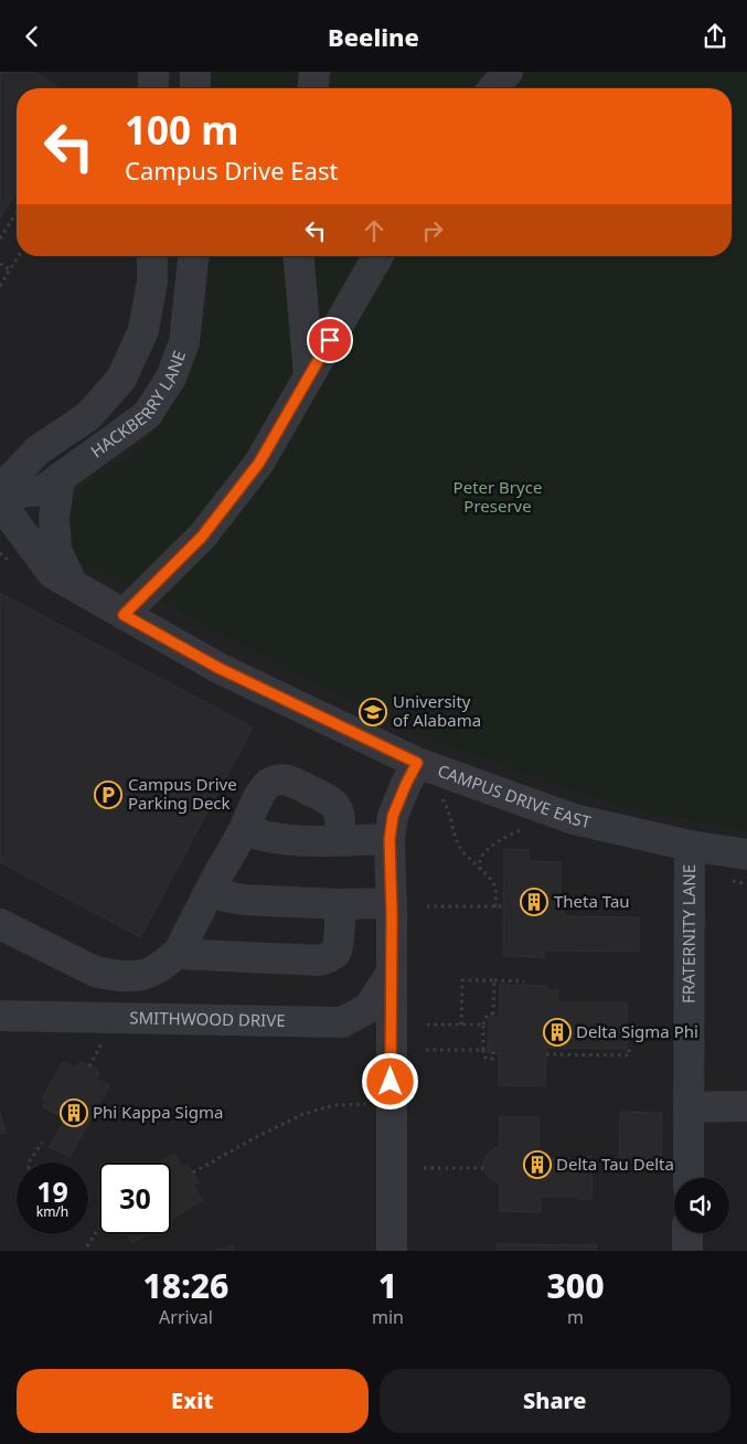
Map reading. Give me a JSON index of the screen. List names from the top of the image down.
{
  "streets": {
    "street": [
      "HACKBERRY LANE",
      "CAMPUS DRIVE EAST",
      "FRATERNITY LANE",
      "SMITHWOOD DRIVE"
    ]
  },
  "crossings": [
    ["CAMPUS DRIVE EAST", "FRATERNITY LANE"]
  ],
  "parks": ["Peter Bryce Preserve"],
  "places": {
    "school or university": ["University of Alabama"],
    "parking": ["Campus Drive Parking Deck"],
    "building": [
      "Theta Tau",
      "Delta Sigma Phi",
      "Phi Kappa Sigma",
      "Delta Tau Delta"
    ]
  },
  "page": {
    "header": "Beeline",
    "turn": ["100 m", "Campus Drive East"],
    "speed": "19 km/h",
    "limit": "30",
    "eta": [
      "18:26",
      "Arrival",
      "1",
      "min",
      "300",
      "m"
    ],
    "buttons": ["Exit", "Share"]
  }
}
